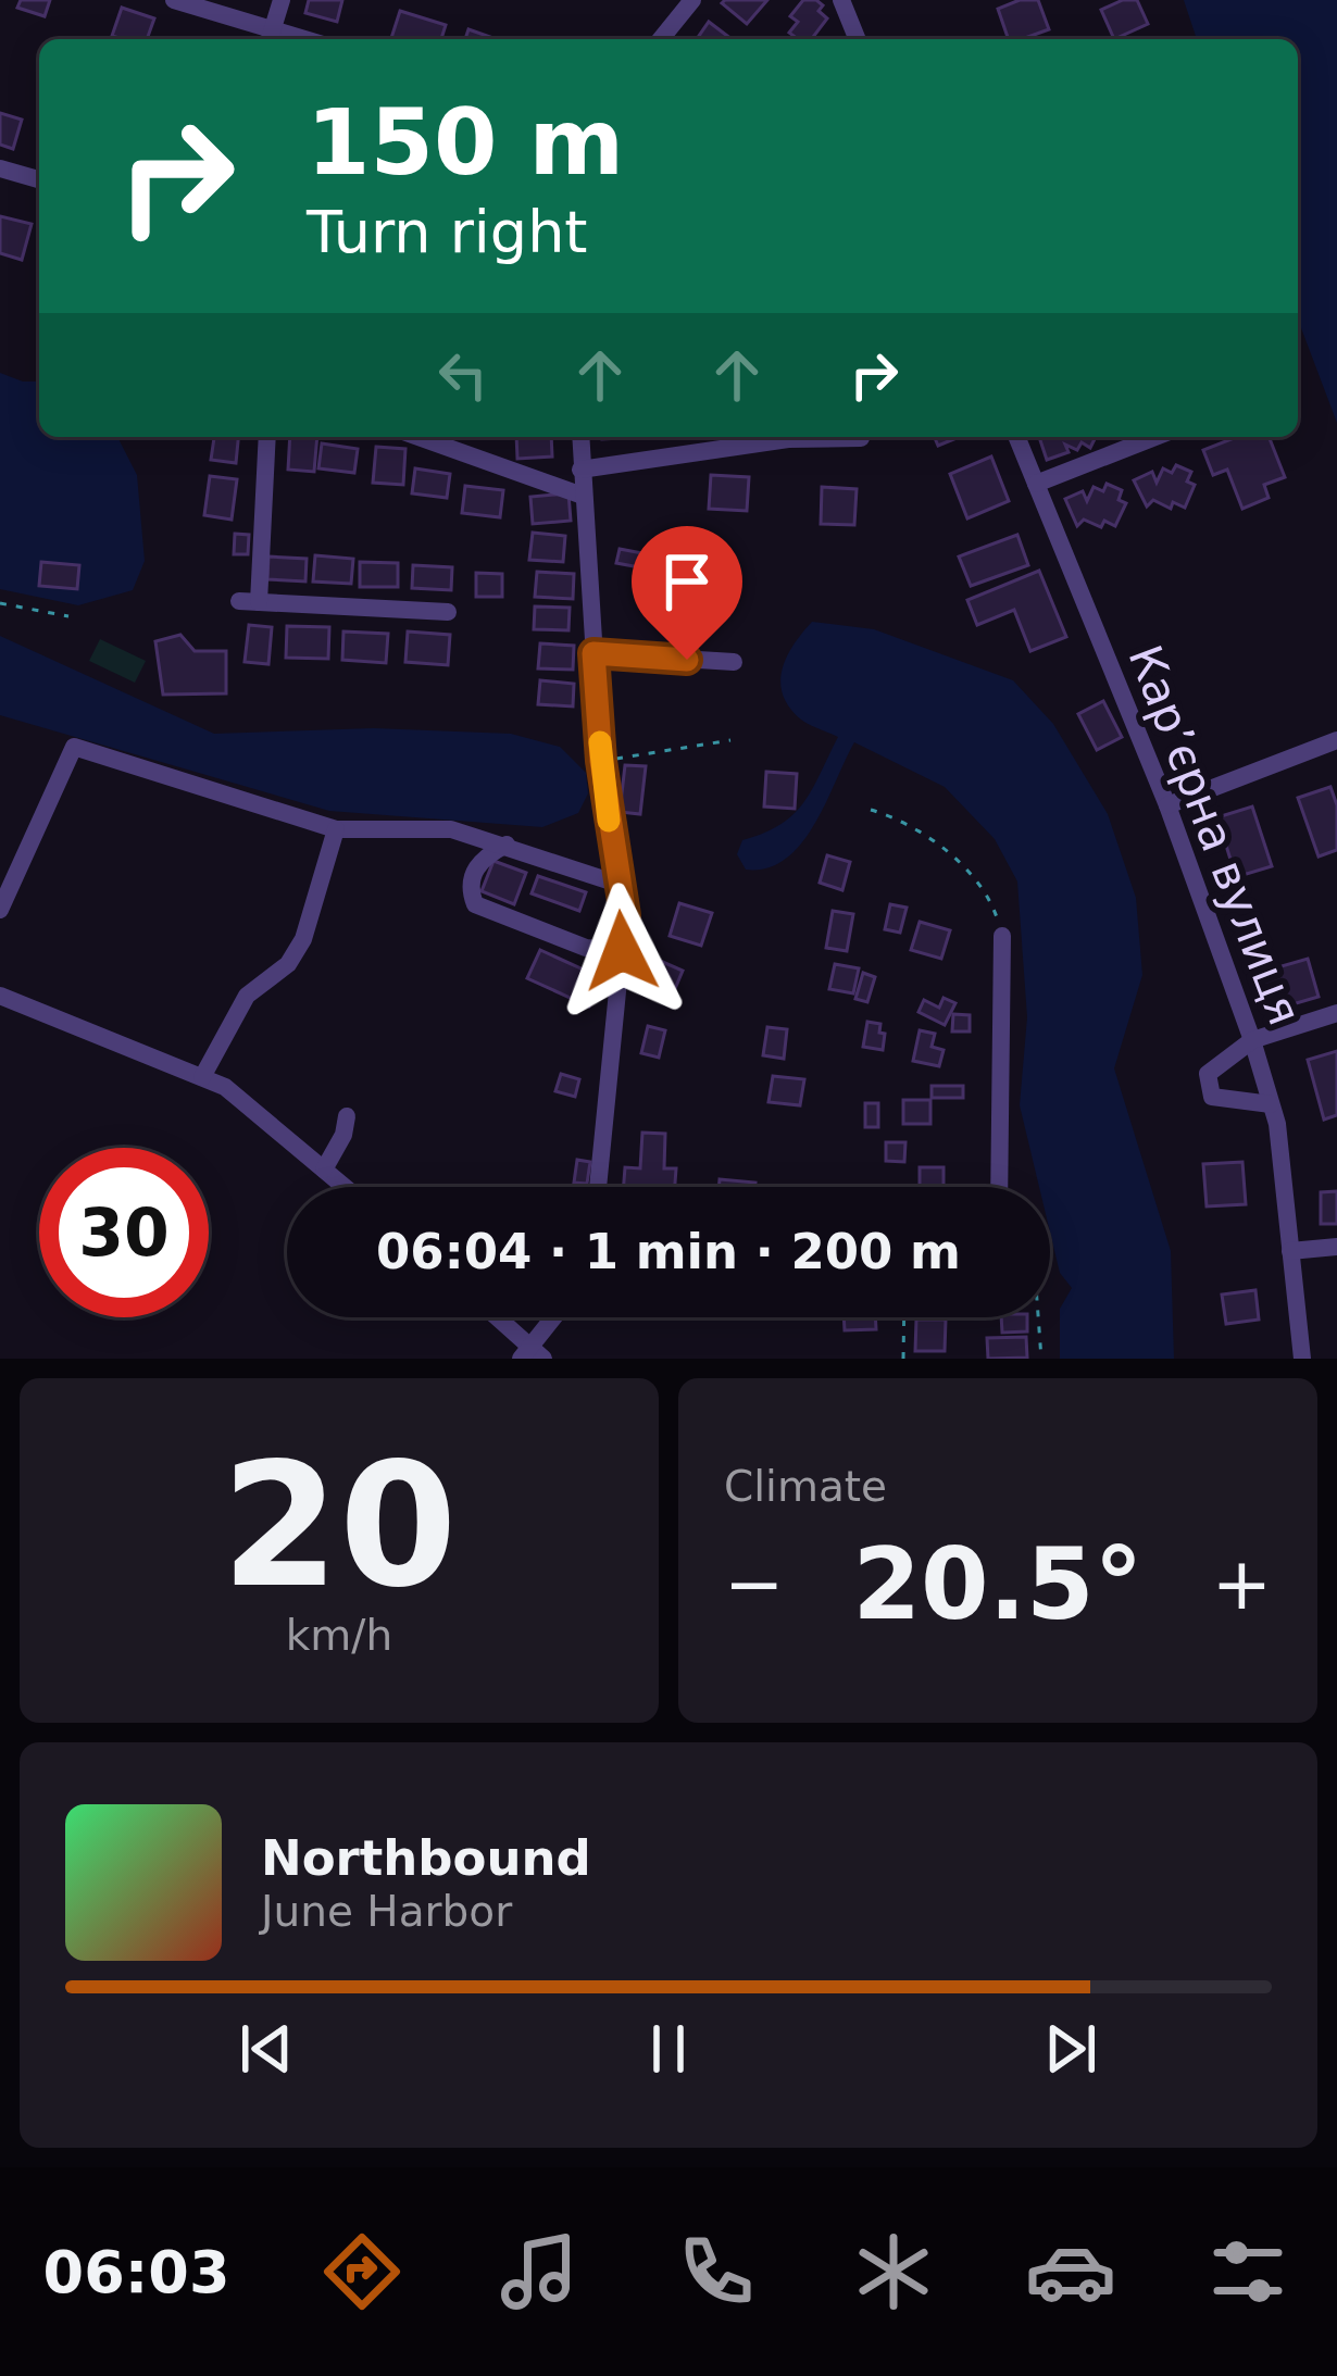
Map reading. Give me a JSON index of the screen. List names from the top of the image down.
{
  "streets": {
    "street": ["Карʼєрна вулиця"]
  },
  "page": {
    "turn": ["150 m", "Turn right"],
    "limit": "30",
    "trip": "06:04 · 1 min · 200 m",
    "tile": [
      ["20", "km/h"],
      "Climate"
    ],
    "heat": ["−", "20.5°", "+"],
    "song": ["Northbound", "June Harbor"],
    "tabs": "06:03"
  }
}
